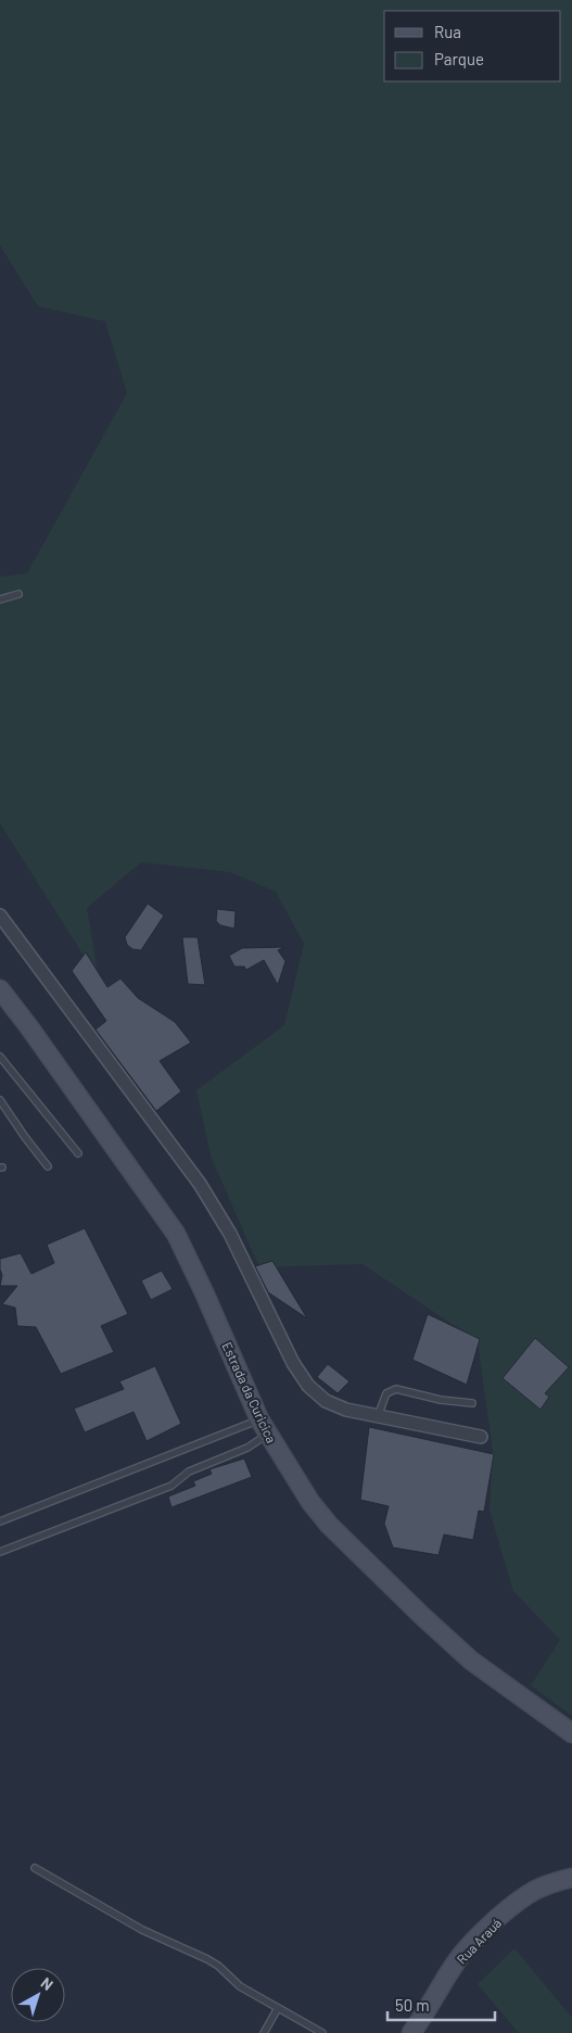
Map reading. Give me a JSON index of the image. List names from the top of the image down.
{
  "streets": {
    "street": ["Estrada da Curicica", "Rua Arauá"]
  },
  "legend": ["Rua", "Parque"],
  "scale_bar": "50 m",
  "north": "top right"
}
